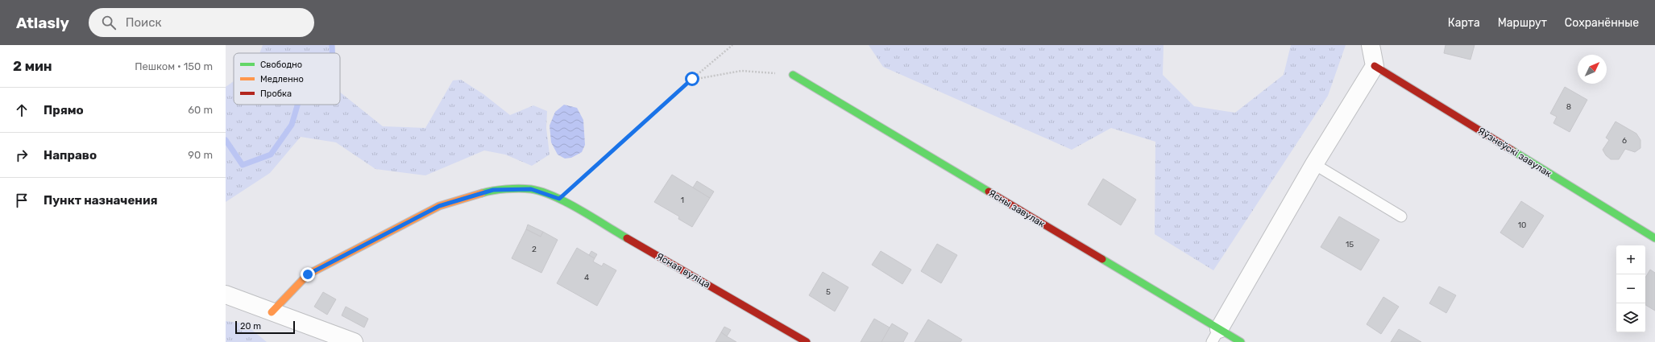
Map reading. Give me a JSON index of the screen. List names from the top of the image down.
{
  "streets": {
    "street": ["Яўзнеўскі завулак", "Ясны завулак", "Ясная вуліца"]
  },
  "house_numbers": [
    "8",
    "6",
    "1",
    "10",
    "15",
    "2",
    "4",
    "5"
  ],
  "legend": ["Свободно", "Медленно", "Пробка"],
  "scale_bar": "20 m",
  "north": "top right",
  "page": {
    "header": "Atlasly",
    "search": "Поиск",
    "nav": ["Карта", "Маршрут", "Сохранённые"],
    "heading": ["2 мин", "Пешком · 150 m"],
    "list": [
      ["Прямо", "60 m"],
      ["Направо", "90 m"],
      "Пункт назначения"
    ],
    "map_buttons": ["+", "−"],
    "scale": "20 m"
  }
}
